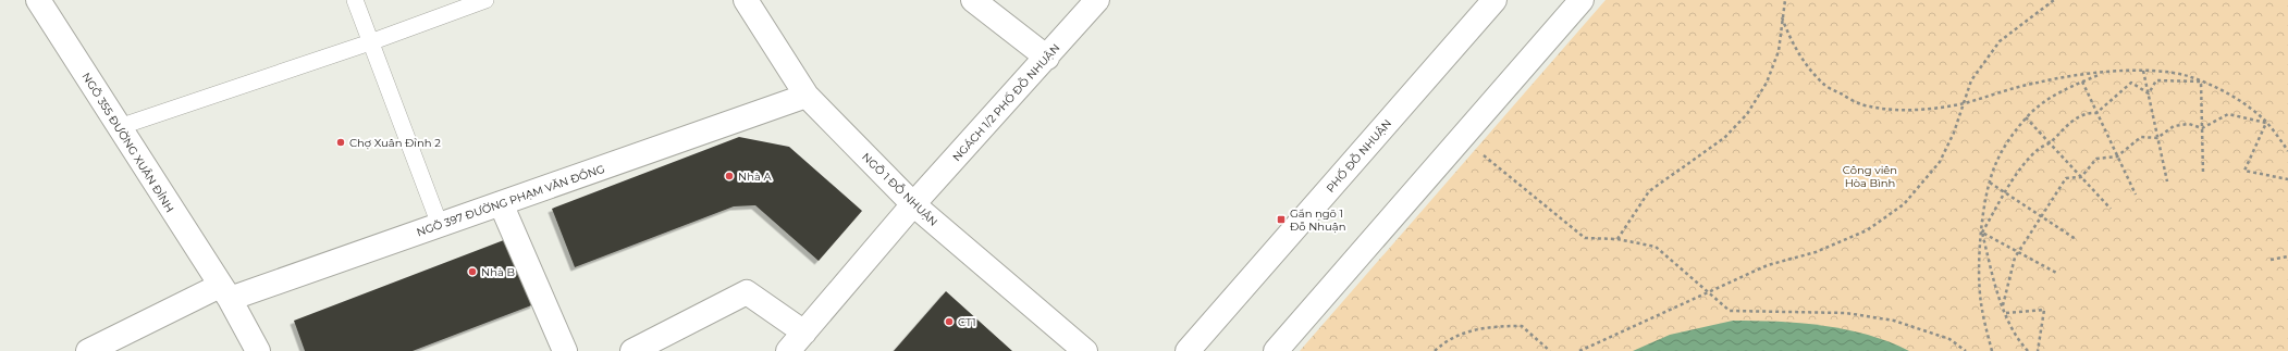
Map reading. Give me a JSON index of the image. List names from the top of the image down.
{
  "streets": {
    "street": [
      "NGÁCH 1/2 PHỐ ĐỖ NHUẬN",
      "NGÕ 355 ĐƯỜNG XUÂN ĐỈNH",
      "PHỐ ĐỖ NHUẬN",
      "NGÕ 1 ĐỖ NHUẬN",
      "NGÕ 397 ĐƯỜNG PHẠM VĂN ĐỒNG"
    ]
  },
  "crossings": [
    ["NGÁCH 1/2 PHỐ ĐỖ NHUẬN", "NGÕ 1 ĐỖ NHUẬN"],
    ["NGÕ 355 ĐƯỜNG XUÂN ĐỈNH", "NGÕ 397 ĐƯỜNG PHẠM VĂN ĐỒNG"],
    ["NGÕ 1 ĐỖ NHUẬN", "NGÕ 397 ĐƯỜNG PHẠM VĂN ĐỒNG"]
  ],
  "parks": ["Công viên Hòa Bình"],
  "places": {
    "other": [
      "Chợ Xuân Đỉnh 2",
      "Nhà A",
      "Nhà B",
      "CT1"
    ],
    "transit": ["Gần ngõ 1 Đỗ Nhuận"]
  }
}
